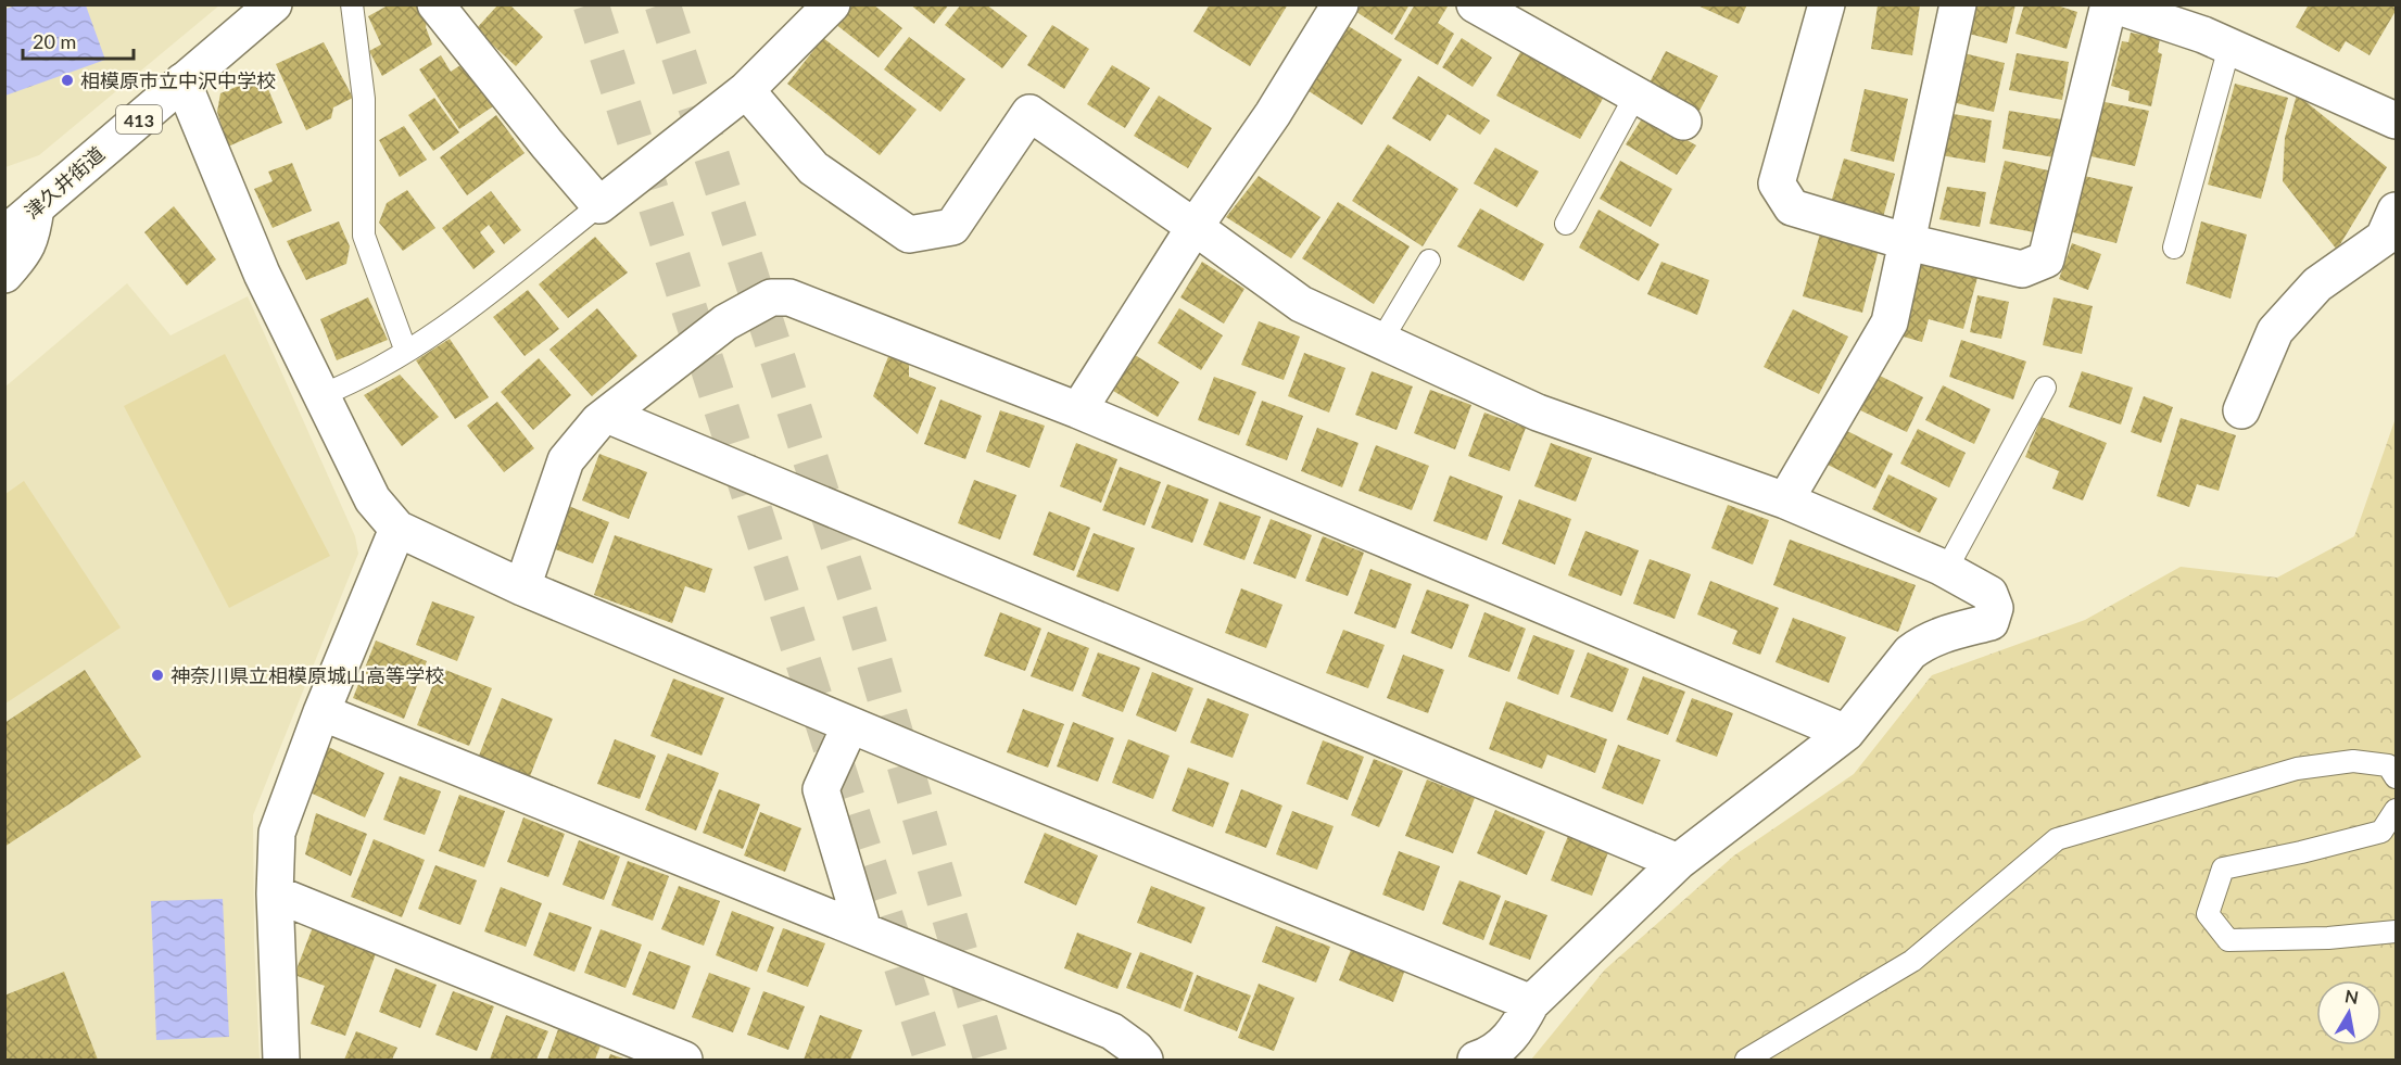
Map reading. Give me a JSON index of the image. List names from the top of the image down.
{
  "streets": {
    "main road": ["413", "津久井街道"]
  },
  "places": ["相模原市立中沢中学校", "神奈川県立相模原城山高等学校"],
  "scale_bar": "20 m",
  "north": "top"
}
